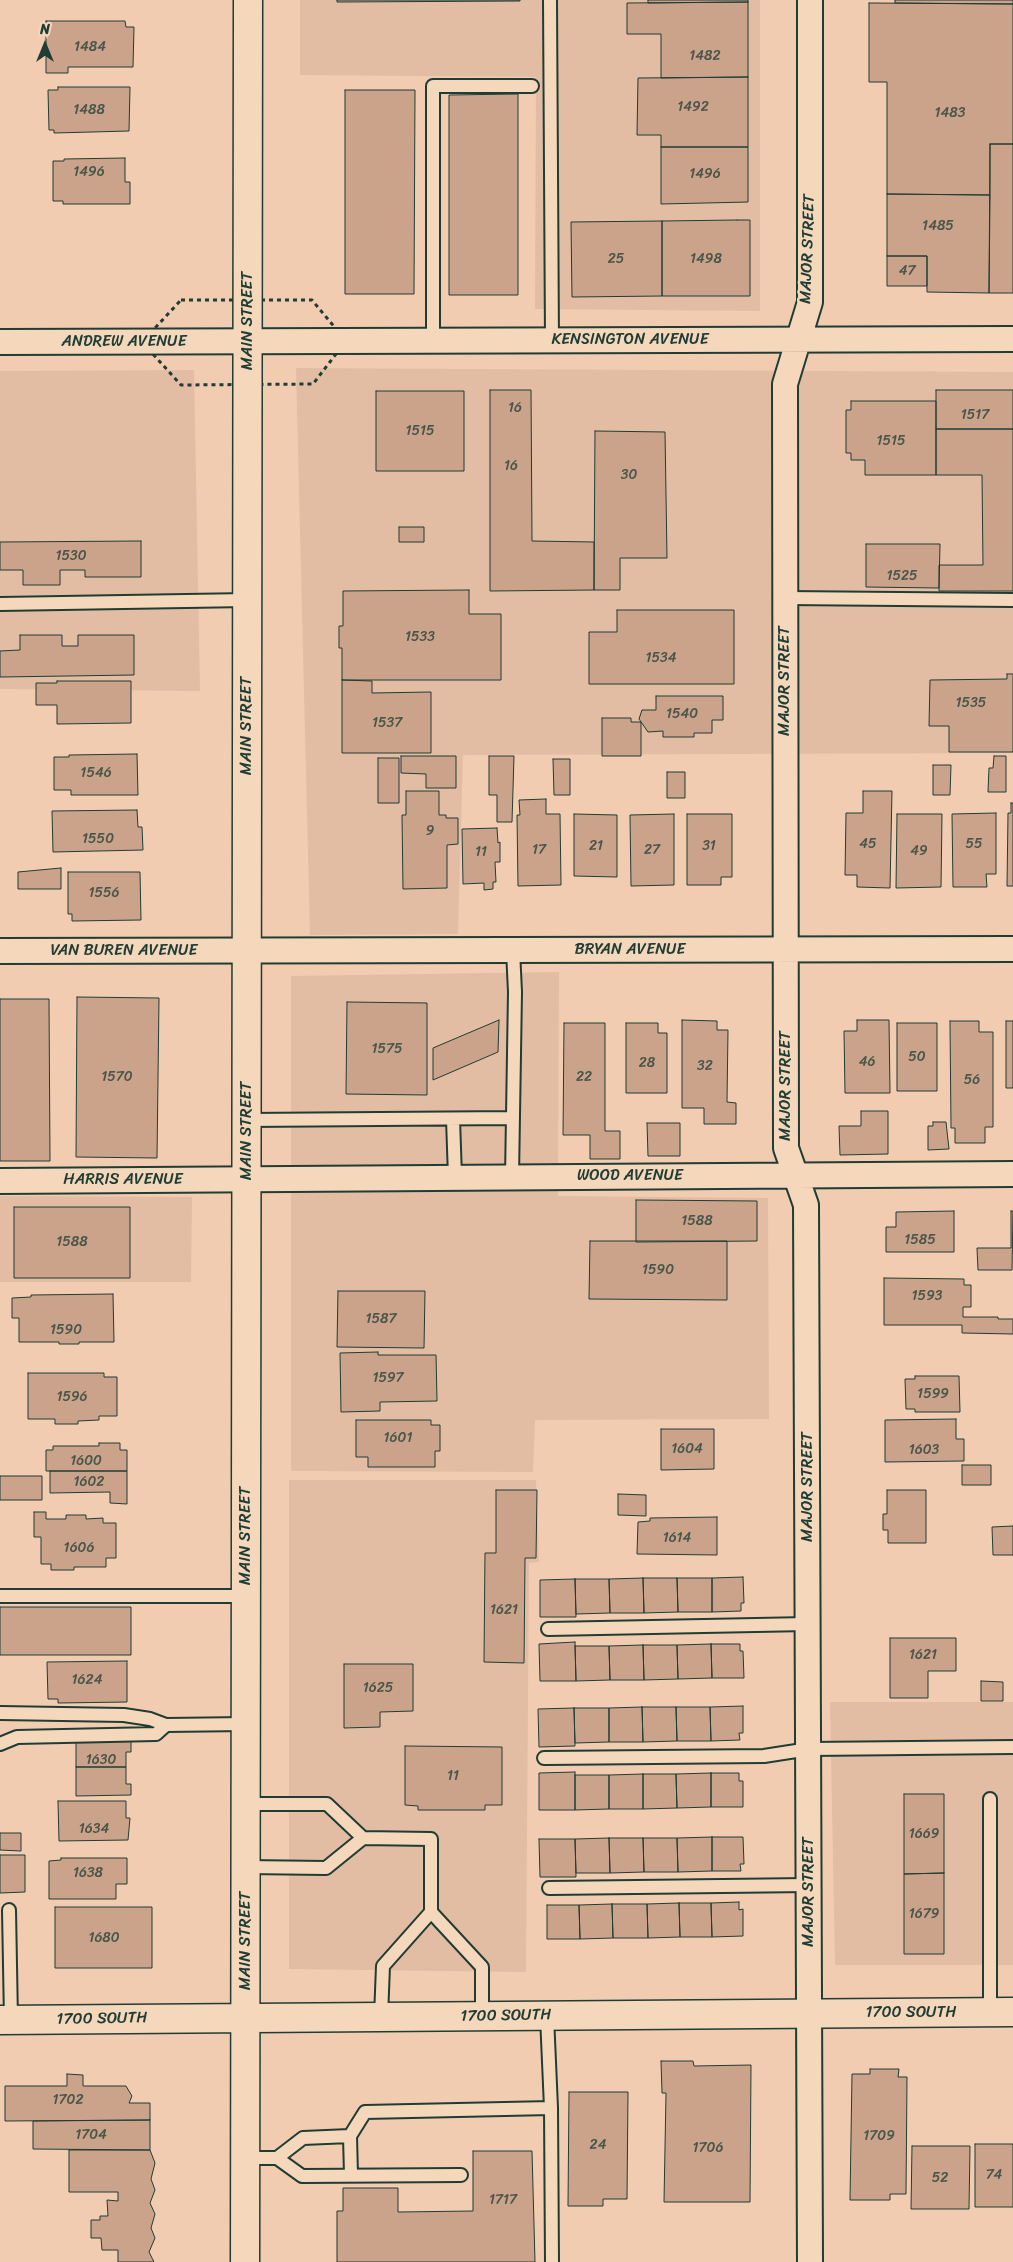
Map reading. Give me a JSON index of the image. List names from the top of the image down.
{
  "streets": {
    "street": [
      "MAJOR STREET",
      "MAIN STREET",
      "KENSINGTON AVENUE",
      "ANDREW AVENUE",
      "BRYAN AVENUE",
      "VAN BUREN AVENUE",
      "WOOD AVENUE",
      "HARRIS AVENUE",
      "1700 SOUTH"
    ]
  },
  "crossings": [
    ["MAJOR STREET", "KENSINGTON AVENUE"],
    ["MAJOR STREET", "BRYAN AVENUE"],
    ["MAJOR STREET", "WOOD AVENUE"],
    ["MAJOR STREET", "1700 SOUTH"],
    ["MAIN STREET", "KENSINGTON AVENUE"],
    ["MAIN STREET", "ANDREW AVENUE"],
    ["MAIN STREET", "BRYAN AVENUE"],
    ["MAIN STREET", "VAN BUREN AVENUE"],
    ["MAIN STREET", "WOOD AVENUE"],
    ["MAIN STREET", "HARRIS AVENUE"],
    ["MAIN STREET", "1700 SOUTH"],
    ["KENSINGTON AVENUE", "ANDREW AVENUE"],
    ["BRYAN AVENUE", "VAN BUREN AVENUE"],
    ["WOOD AVENUE", "HARRIS AVENUE"]
  ],
  "house_numbers": [
    "1484",
    "1482",
    "1492",
    "1488",
    "1483",
    "1496",
    "1496",
    "1485",
    "25",
    "1498",
    "47",
    "16",
    "1517",
    "1515",
    "1515",
    "16",
    "30",
    "1530",
    "1525",
    "1533",
    "1534",
    "1535",
    "1540",
    "1537",
    "1546",
    "9",
    "1550",
    "45",
    "55",
    "21",
    "31",
    "17",
    "27",
    "49",
    "11",
    "1556",
    "1575",
    "50",
    "46",
    "28",
    "32",
    "1570",
    "22",
    "56",
    "1588",
    "1585",
    "1588",
    "1590",
    "1593",
    "1587",
    "1590",
    "1597",
    "1599",
    "1596",
    "1601",
    "1604",
    "1603",
    "1600",
    "1602",
    "1614",
    "1606",
    "1621",
    "1621",
    "1624",
    "1625",
    "1630",
    "11",
    "1634",
    "1669",
    "1638",
    "1679",
    "1680",
    "1702",
    "1704",
    "1709",
    "24",
    "1706",
    "74",
    "52",
    "1717"
  ],
  "north": "top"
}
